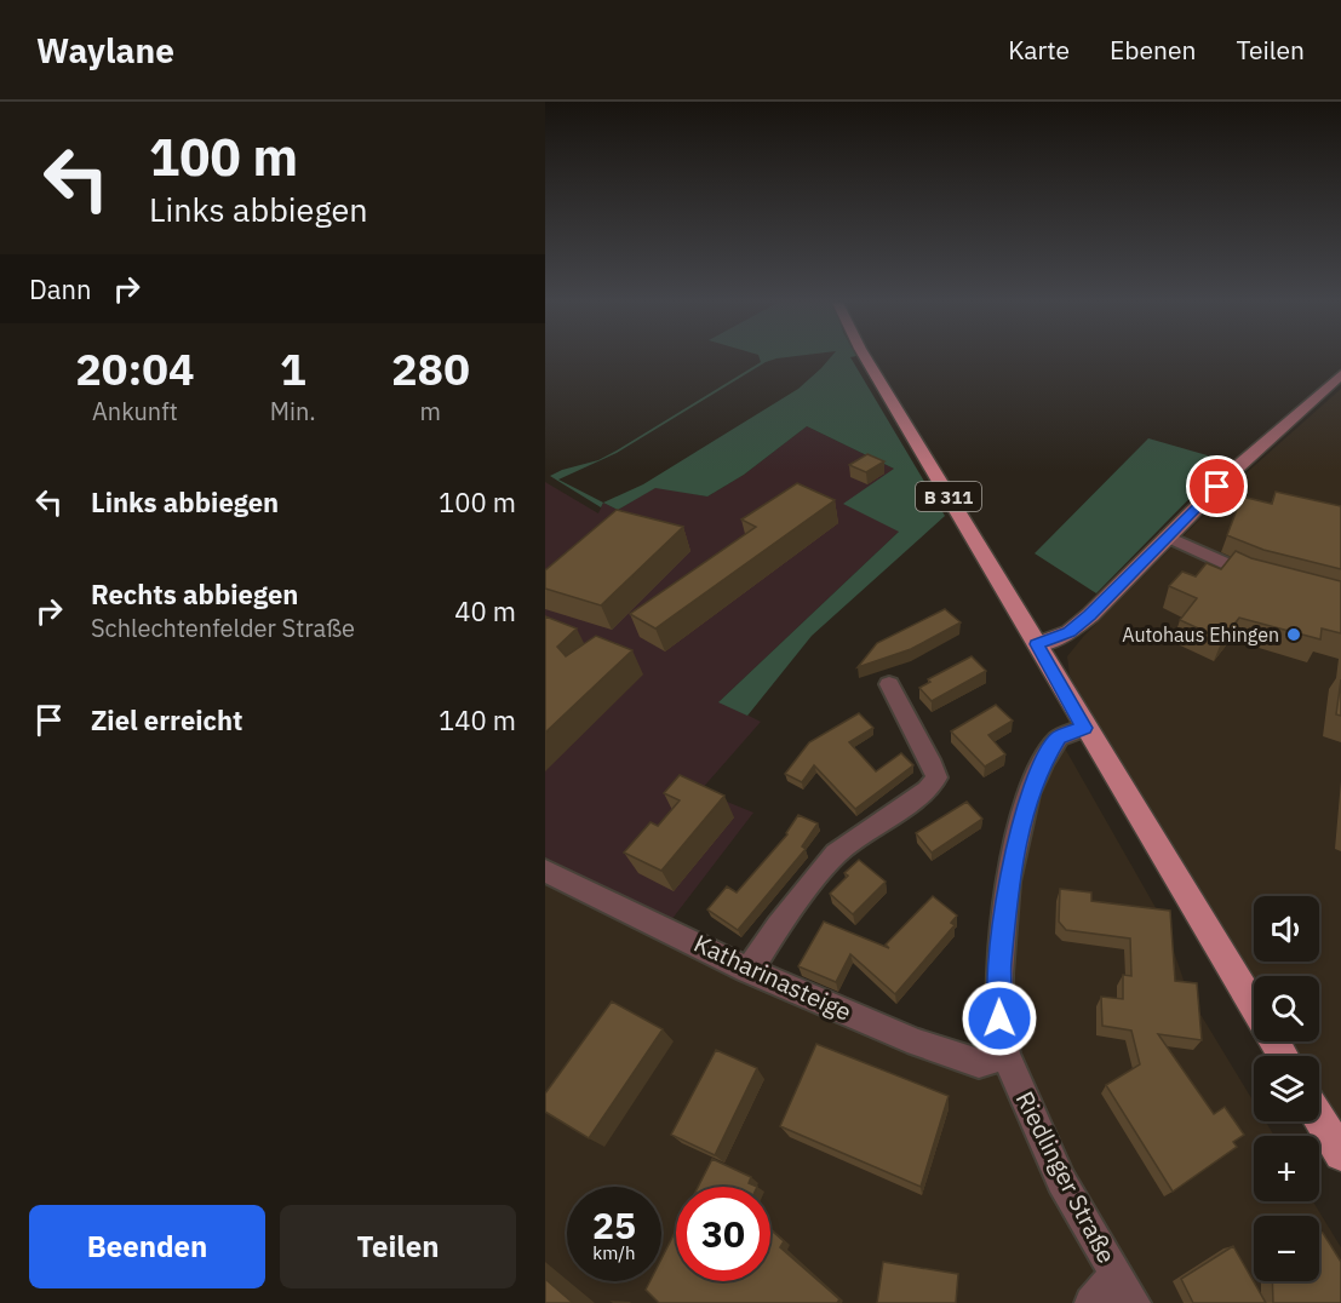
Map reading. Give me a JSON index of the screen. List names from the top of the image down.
{
  "streets": {
    "main road": ["B 311"],
    "street": ["Katharinasteige", "Riedlinger Straße"]
  },
  "crossings": [
    ["B 311", "Riedlinger Straße"],
    ["Katharinasteige", "Riedlinger Straße"]
  ],
  "places": ["Autohaus Ehingen"],
  "page": {
    "header": "Waylane",
    "nav": ["Karte", "Ebenen", "Teilen"],
    "turn": ["100 m", "Links abbiegen"],
    "then": "Dann",
    "eta": [
      "20:04",
      "Ankunft",
      "1",
      "Min.",
      "280",
      "m"
    ],
    "list": [
      {
        "name": "Links abbiegen",
        "value": "100 m"
      },
      {
        "name": "Rechts abbiegen",
        "note": "Schlechtenfelder Straße",
        "value": "40 m"
      },
      {
        "name": "Ziel erreicht",
        "value": "140 m"
      }
    ],
    "map_buttons": ["+", "−"],
    "speed": "25 km/h",
    "limit": "30",
    "buttons": ["Beenden", "Teilen"]
  }
}
